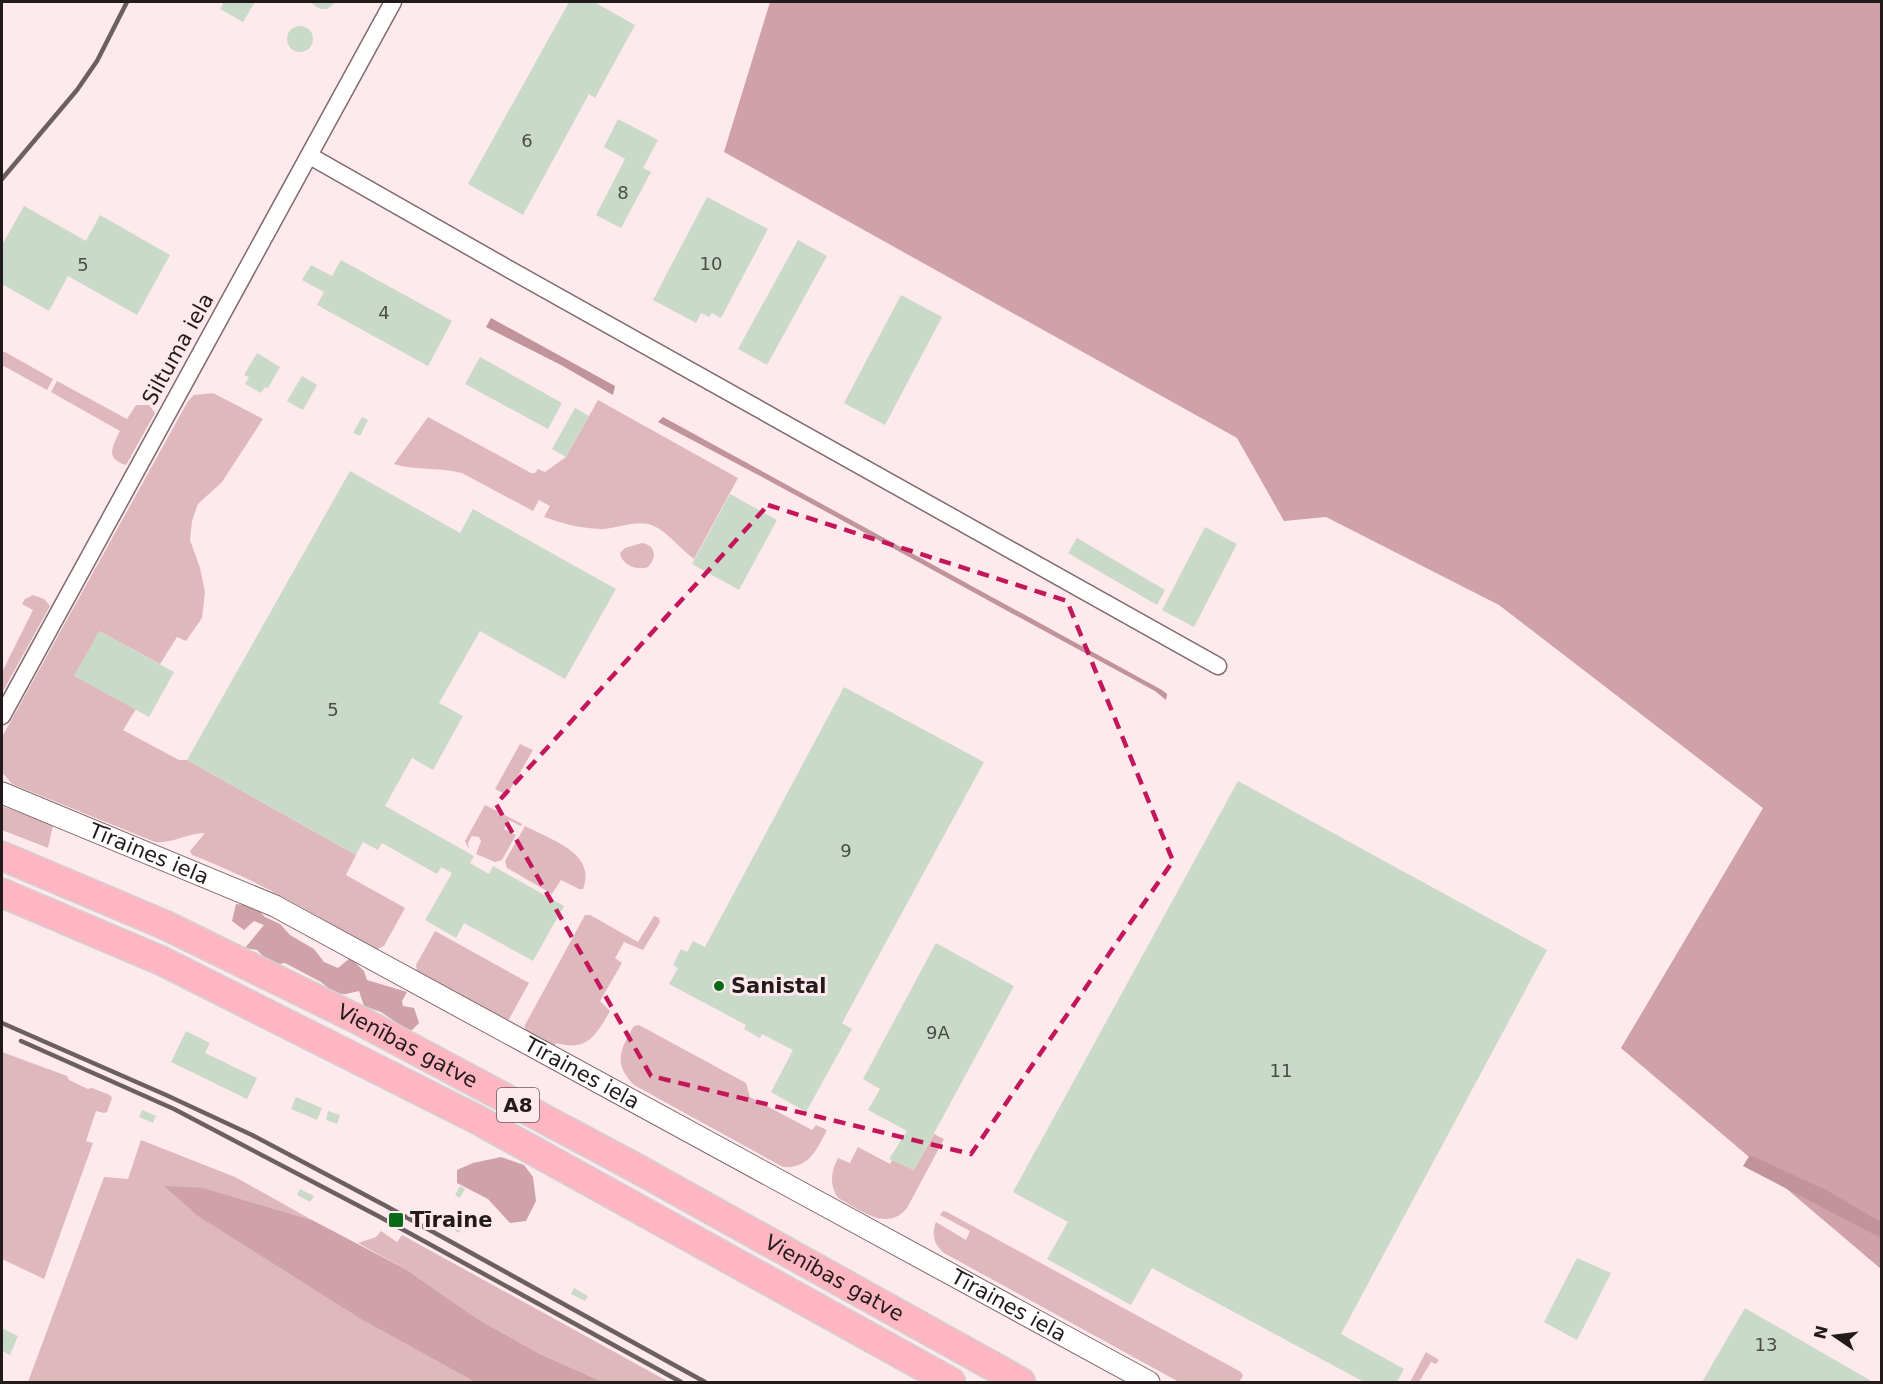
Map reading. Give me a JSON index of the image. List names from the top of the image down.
{
  "streets": {
    "highway": ["Vienības gatve", "A8"],
    "street": ["Siltuma iela", "Tīraines iela"]
  },
  "places": {
    "other": ["Sanistal"],
    "transit": ["Tīraine"]
  },
  "house_numbers": [
    "6",
    "8",
    "10",
    "5",
    "4",
    "5",
    "9",
    "9A",
    "11",
    "13"
  ],
  "north": "left"
}
